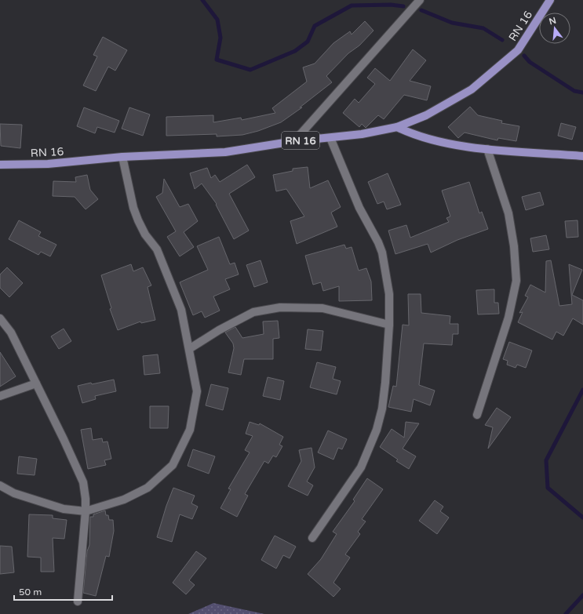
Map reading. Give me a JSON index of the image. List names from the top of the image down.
{
  "streets": {
    "main road": ["RN 16"]
  },
  "scale_bar": "50 m",
  "north": "top"
}
